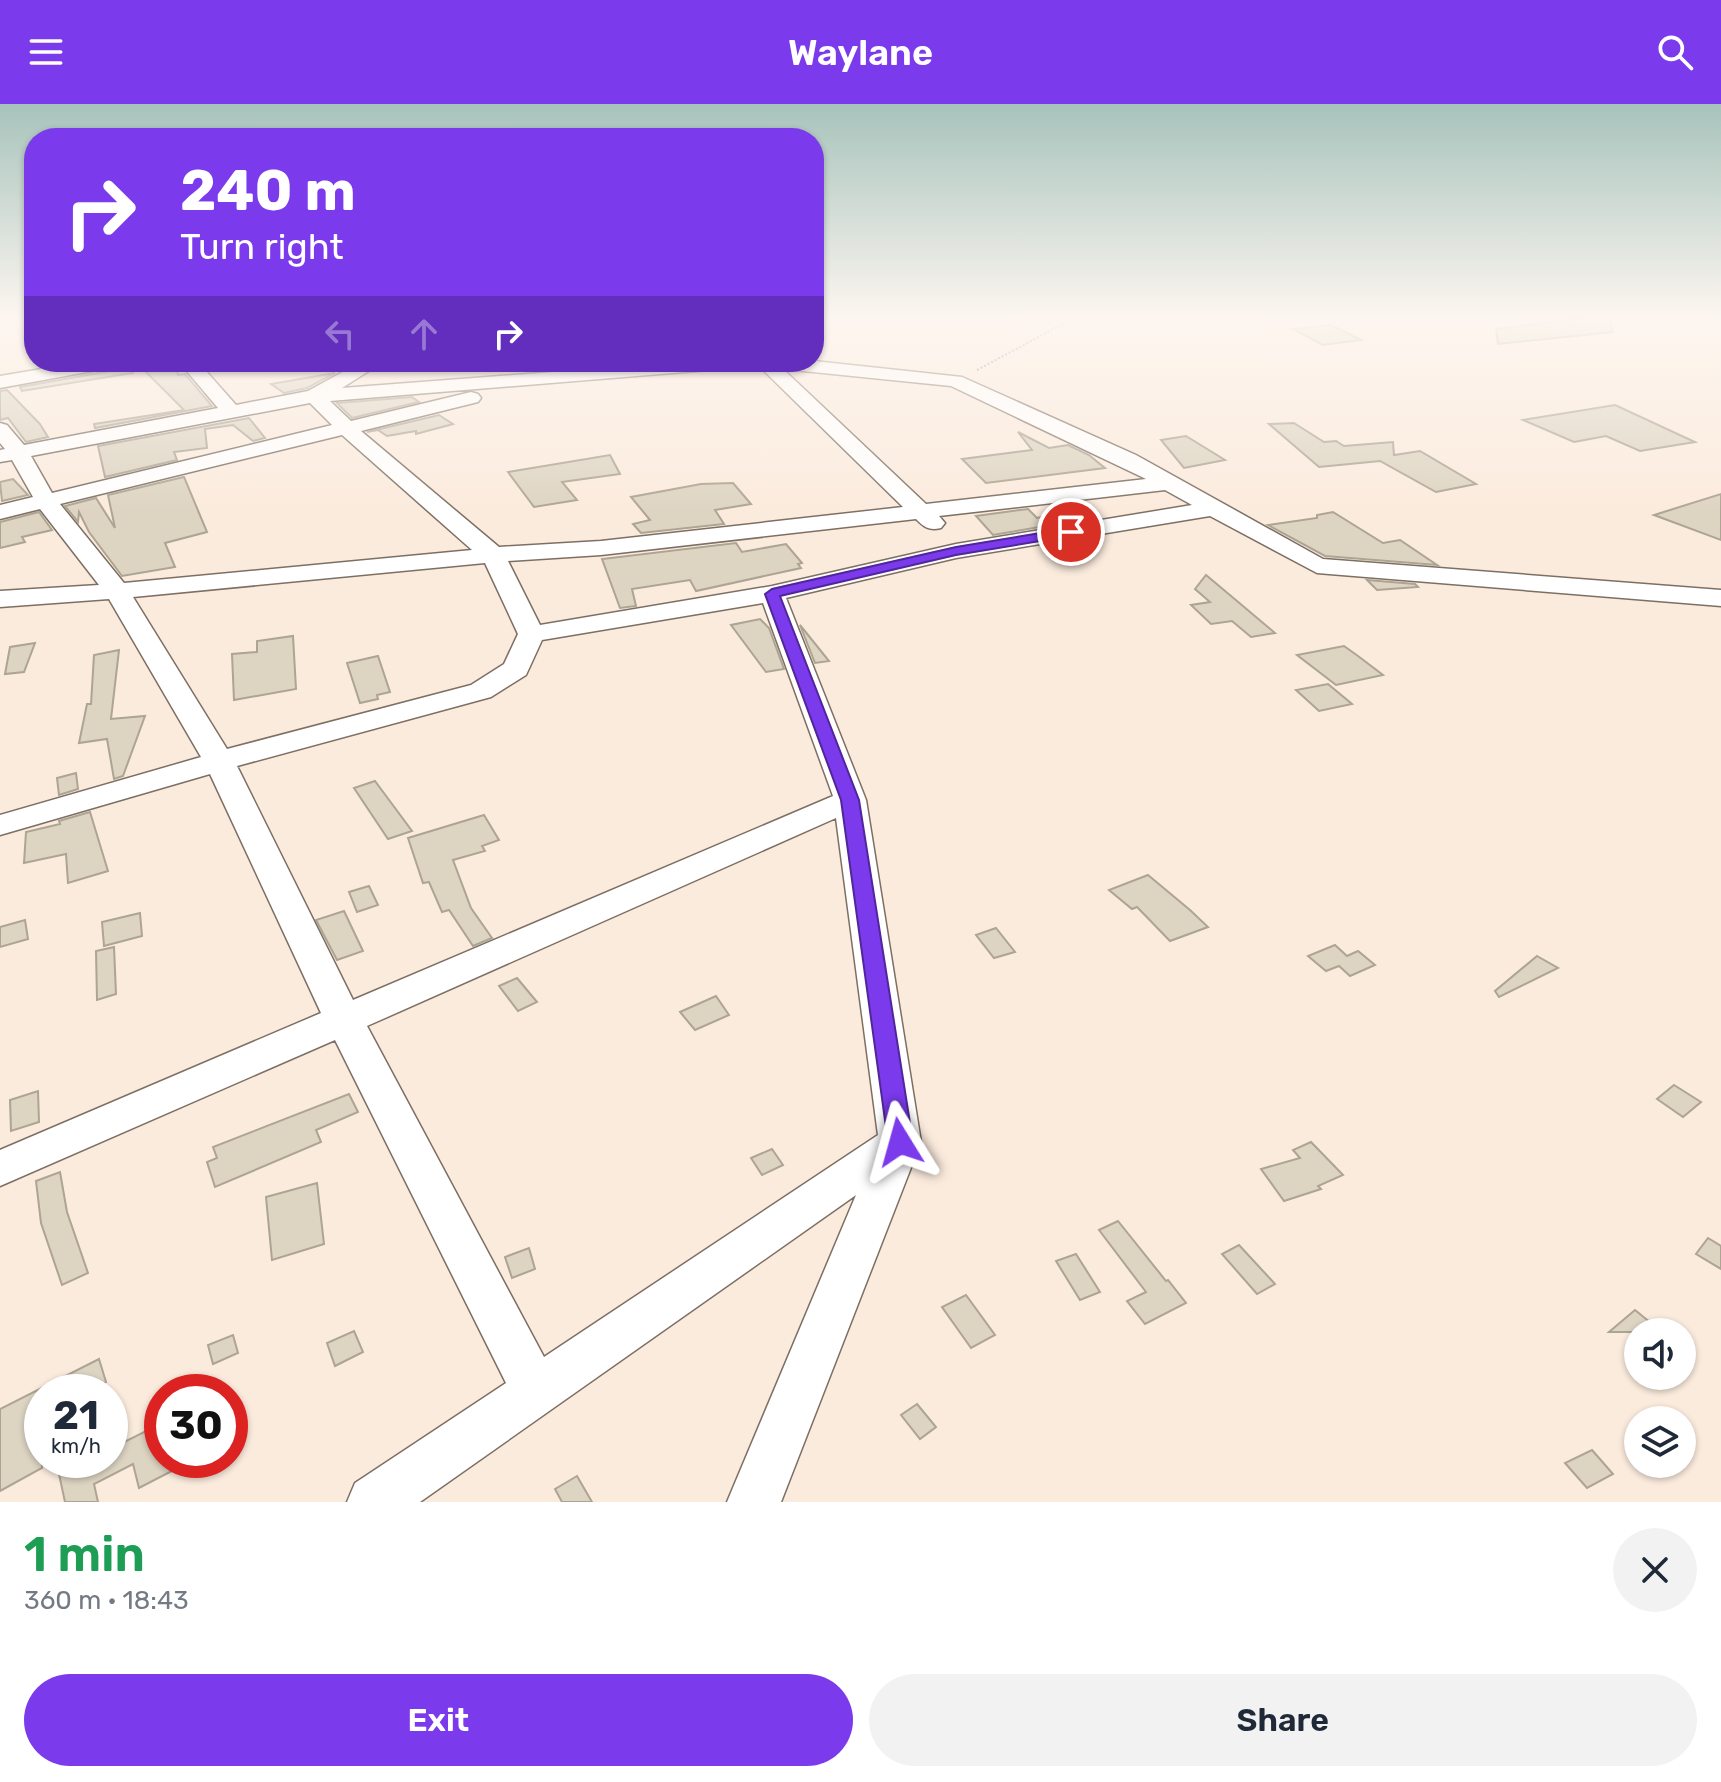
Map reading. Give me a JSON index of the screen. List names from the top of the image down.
{
  "page": {
    "header": "Waylane",
    "turn": ["240 m", "Turn right"],
    "speed": "21 km/h",
    "limit": "30",
    "heading": ["1 min", "360 m · 18:43"],
    "buttons": ["Exit", "Share"]
  }
}
